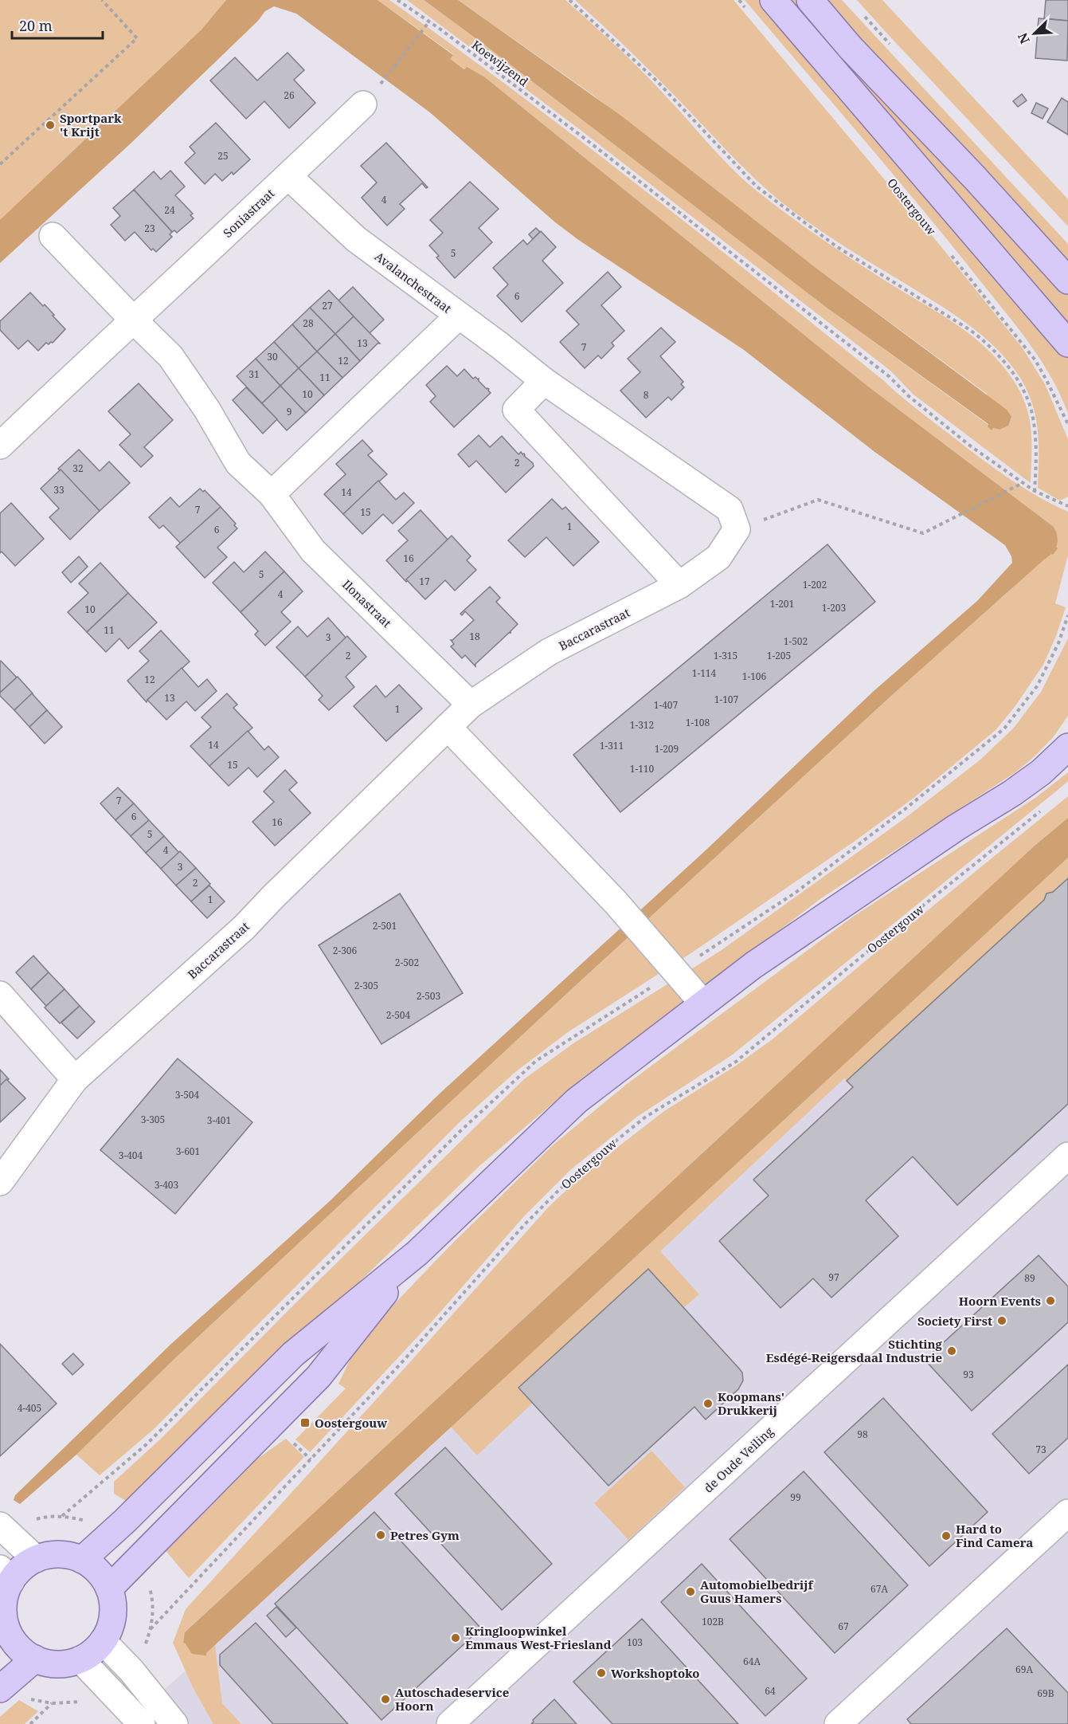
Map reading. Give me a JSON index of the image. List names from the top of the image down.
{
  "streets": {
    "street": [
      "Soniastraat",
      "Avalanchestraat",
      "Ilonastraat",
      "Baccarastraat",
      "de Oude Veiling"
    ],
    "path": ["Koewijzend", "Oostergouw"]
  },
  "crossings": [
    ["Soniastraat", "Avalanchestraat"],
    ["Soniastraat", "Ilonastraat"],
    ["Avalanchestraat", "Baccarastraat"],
    ["Ilonastraat", "Baccarastraat"]
  ],
  "places": {
    "other": [
      "Sportpark 't Krijt",
      "Hoorn Events",
      "Society First",
      "Stichting Esdégé-Reigersdaal Industrie",
      "Koopmans' Drukkerij",
      "Petres Gym",
      "Hard to Find Camera",
      "Automobielbedrijf Guus Hamers",
      "Kringloopwinkel Emmaus West-Friesland",
      "Workshoptoko",
      "Autoschadeservice Hoorn"
    ],
    "transit": ["Oostergouw"]
  },
  "house_numbers": [
    "26",
    "25",
    "4",
    "24",
    "23",
    "5",
    "6",
    "27",
    "28",
    "13",
    "7",
    "30",
    "12",
    "31",
    "11",
    "10",
    "8",
    "9",
    "2",
    "32",
    "33",
    "14",
    "7",
    "15",
    "1",
    "6",
    "16",
    "5",
    "17",
    "1-202",
    "4",
    "1-201",
    "1-203",
    "10",
    "11",
    "18",
    "3",
    "1-502",
    "2",
    "1-315",
    "1-205",
    "1-114",
    "1-106",
    "12",
    "13",
    "1-107",
    "1-407",
    "1",
    "1-108",
    "1-312",
    "14",
    "1-311",
    "1-209",
    "15",
    "1-110",
    "7",
    "6",
    "16",
    "5",
    "4",
    "3",
    "2",
    "1",
    "2-501",
    "2-306",
    "2-502",
    "2-305",
    "2-503",
    "2-504",
    "3-504",
    "3-305",
    "3-401",
    "3-601",
    "3-404",
    "3-403",
    "97",
    "89",
    "93",
    "4-405",
    "98",
    "73",
    "99",
    "67A",
    "102B",
    "67",
    "103",
    "64A",
    "69A",
    "64",
    "69B"
  ],
  "scale_bar": "20 m",
  "north": "bottom left"
}
